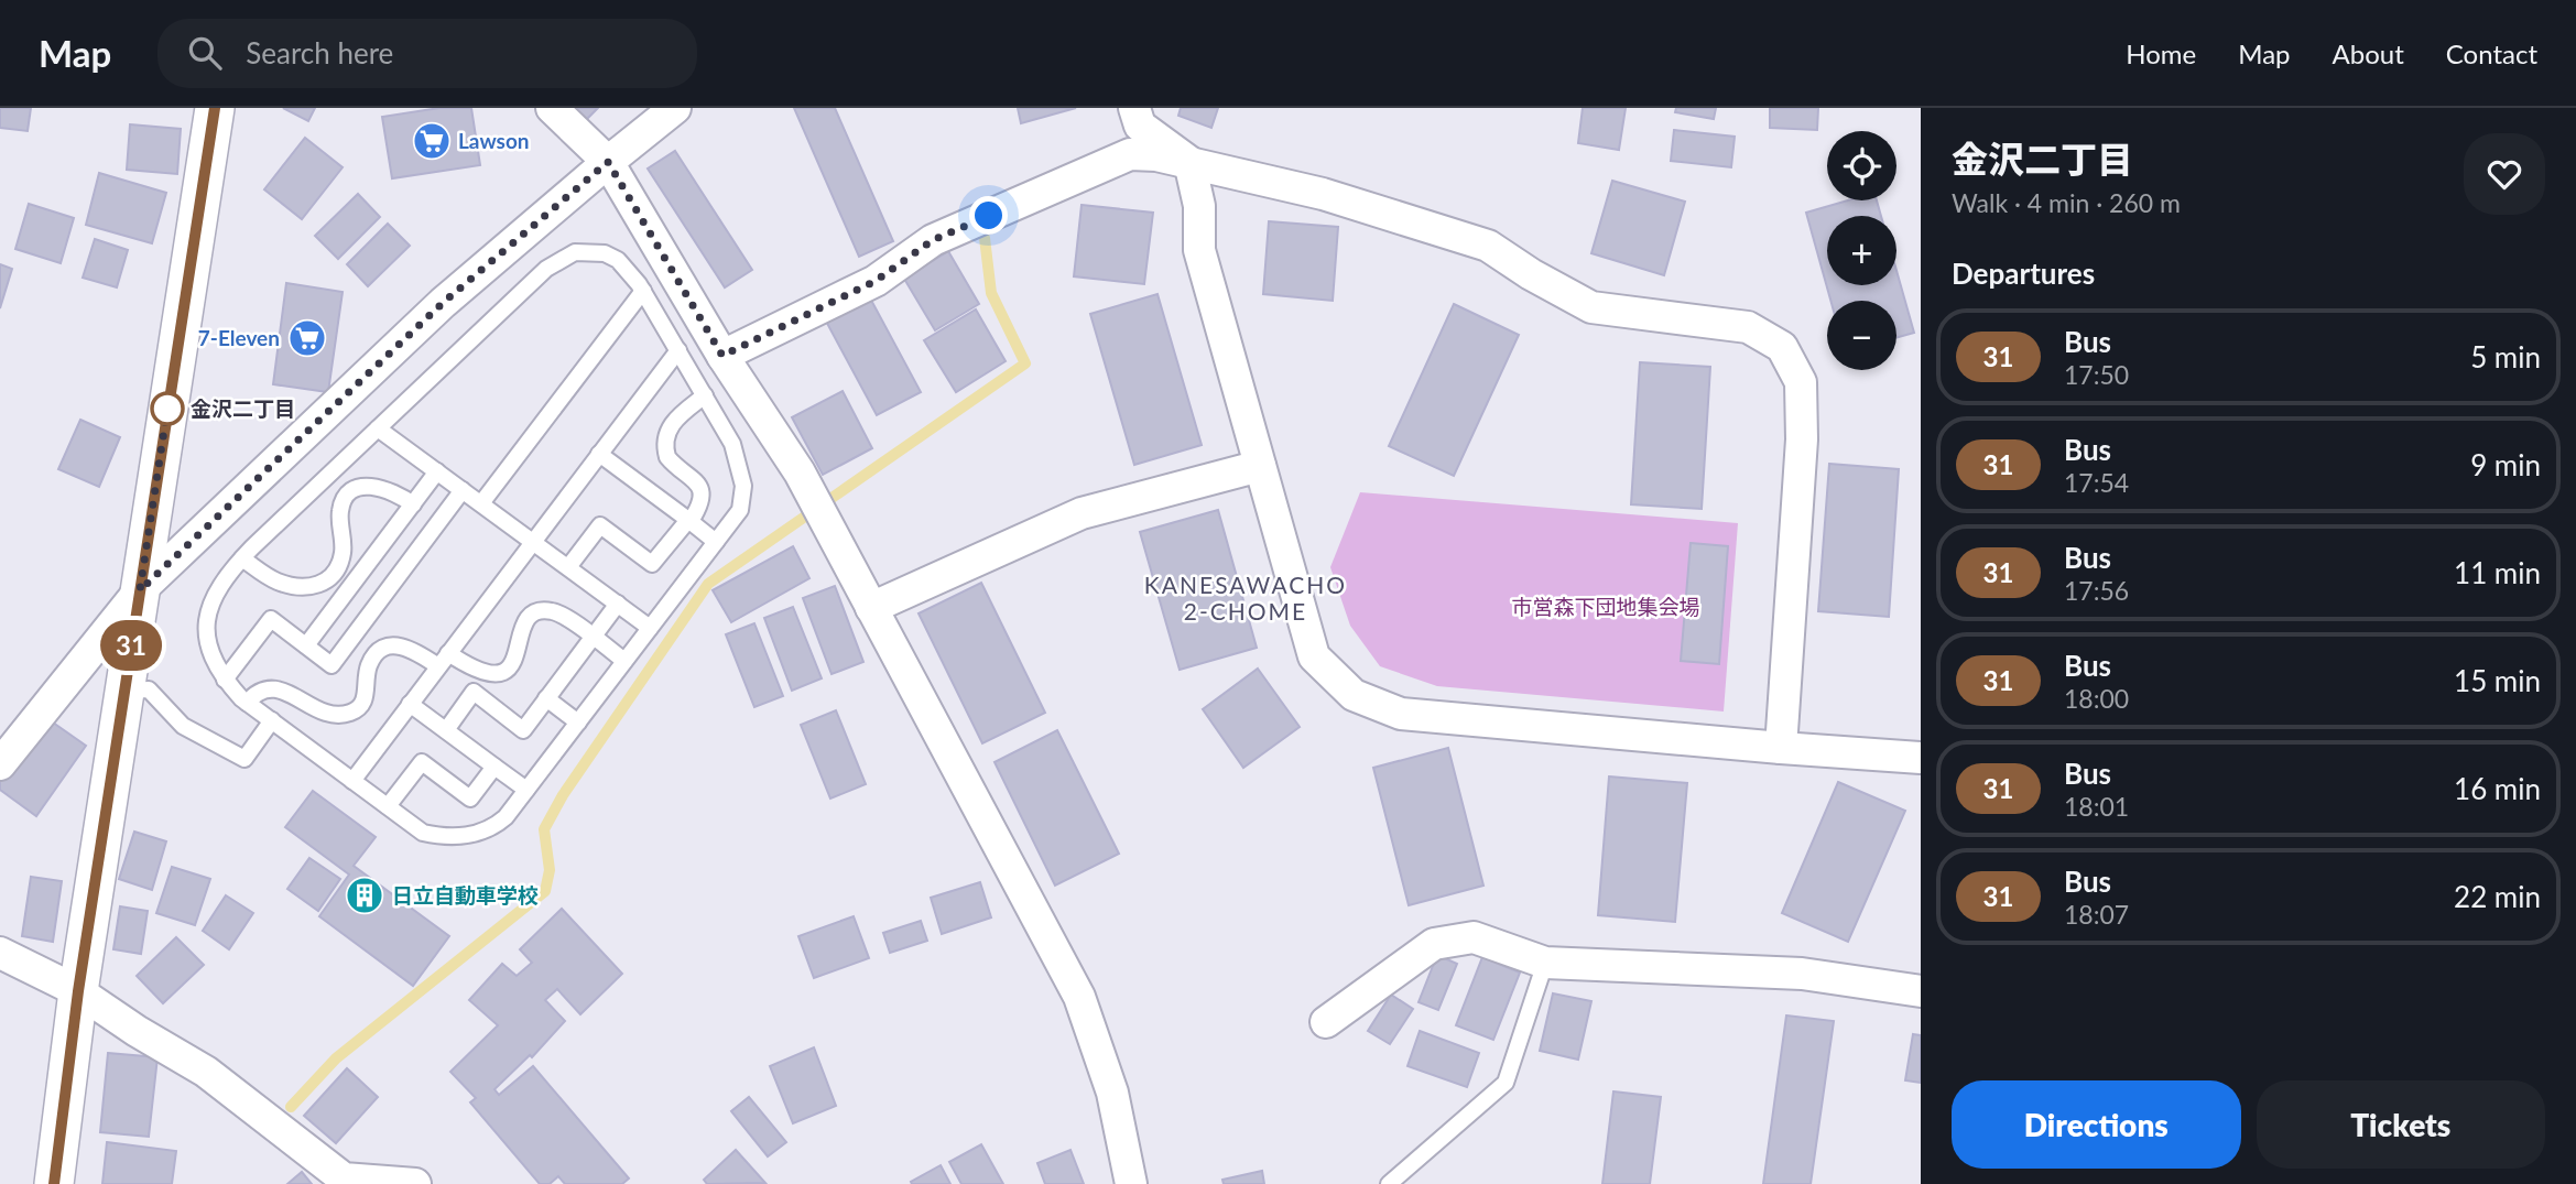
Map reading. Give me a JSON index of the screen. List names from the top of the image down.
{
  "districts": ["KANESAWACHO 2-CHOME"],
  "parks": ["市営森下団地集会場"],
  "places": {
    "supermarket": ["Lawson", "7-Eleven"],
    "other": ["金沢二丁目"],
    "building": ["日立自動車学校"]
  },
  "lines": ["bus line 31"],
  "page": {
    "header": "Map",
    "search": "Search here",
    "nav": [
      "Home",
      "Map",
      "About",
      "Contact"
    ],
    "on_map": "31",
    "heading": [
      ["金沢二丁目", "Walk · 4 min · 260 m"],
      "Departures"
    ],
    "map_buttons": ["+", "−"],
    "list": [
      {
        "mark": "31",
        "name": "Bus",
        "note": "17:50",
        "value": "5 min"
      },
      {
        "mark": "31",
        "name": "Bus",
        "note": "17:54",
        "value": "9 min"
      },
      {
        "mark": "31",
        "name": "Bus",
        "note": "17:56",
        "value": "11 min"
      },
      {
        "mark": "31",
        "name": "Bus",
        "note": "18:00",
        "value": "15 min"
      },
      {
        "mark": "31",
        "name": "Bus",
        "note": "18:01",
        "value": "16 min"
      },
      {
        "mark": "31",
        "name": "Bus",
        "note": "18:07",
        "value": "22 min"
      }
    ],
    "buttons": ["Directions", "Tickets"]
  }
}
